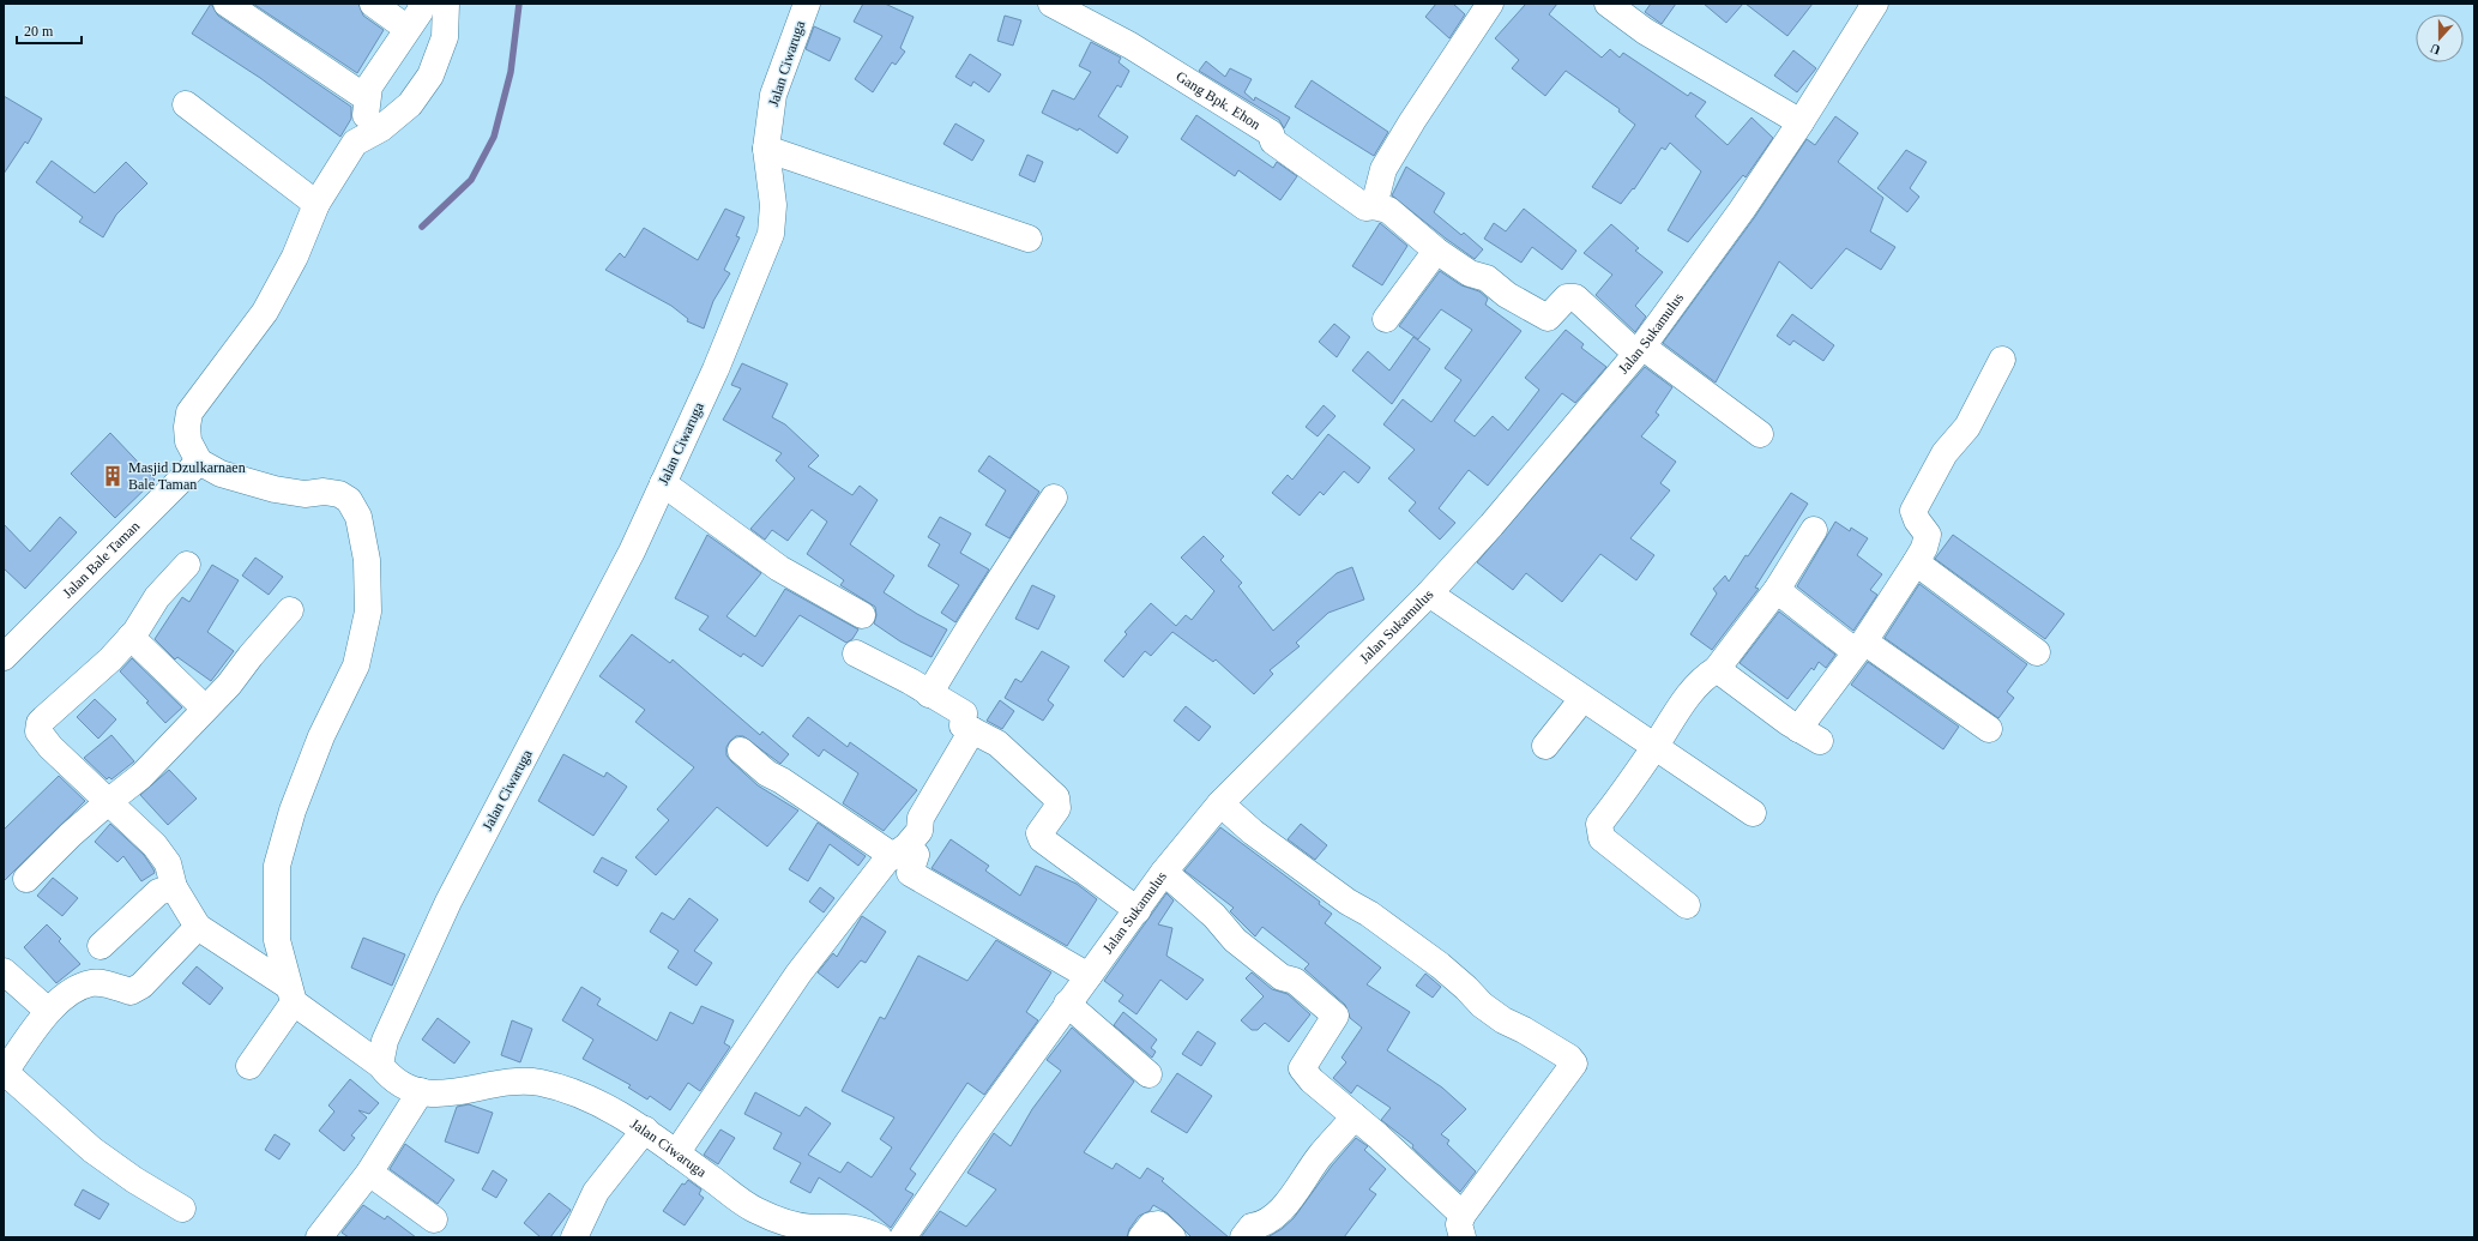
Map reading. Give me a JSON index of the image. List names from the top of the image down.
{
  "streets": {
    "street": [
      "Jalan Ciwaruga",
      "Gang Bpk. Ehon",
      "Jalan Sukamulus",
      "Jalan Bale Taman"
    ]
  },
  "crossings": [
    ["Gang Bpk. Ehon", "Jalan Sukamulus"]
  ],
  "places": {
    "building": ["Masjid Dzulkarnaen Bale Taman"]
  },
  "scale_bar": "20 m",
  "north": "bottom"
}
